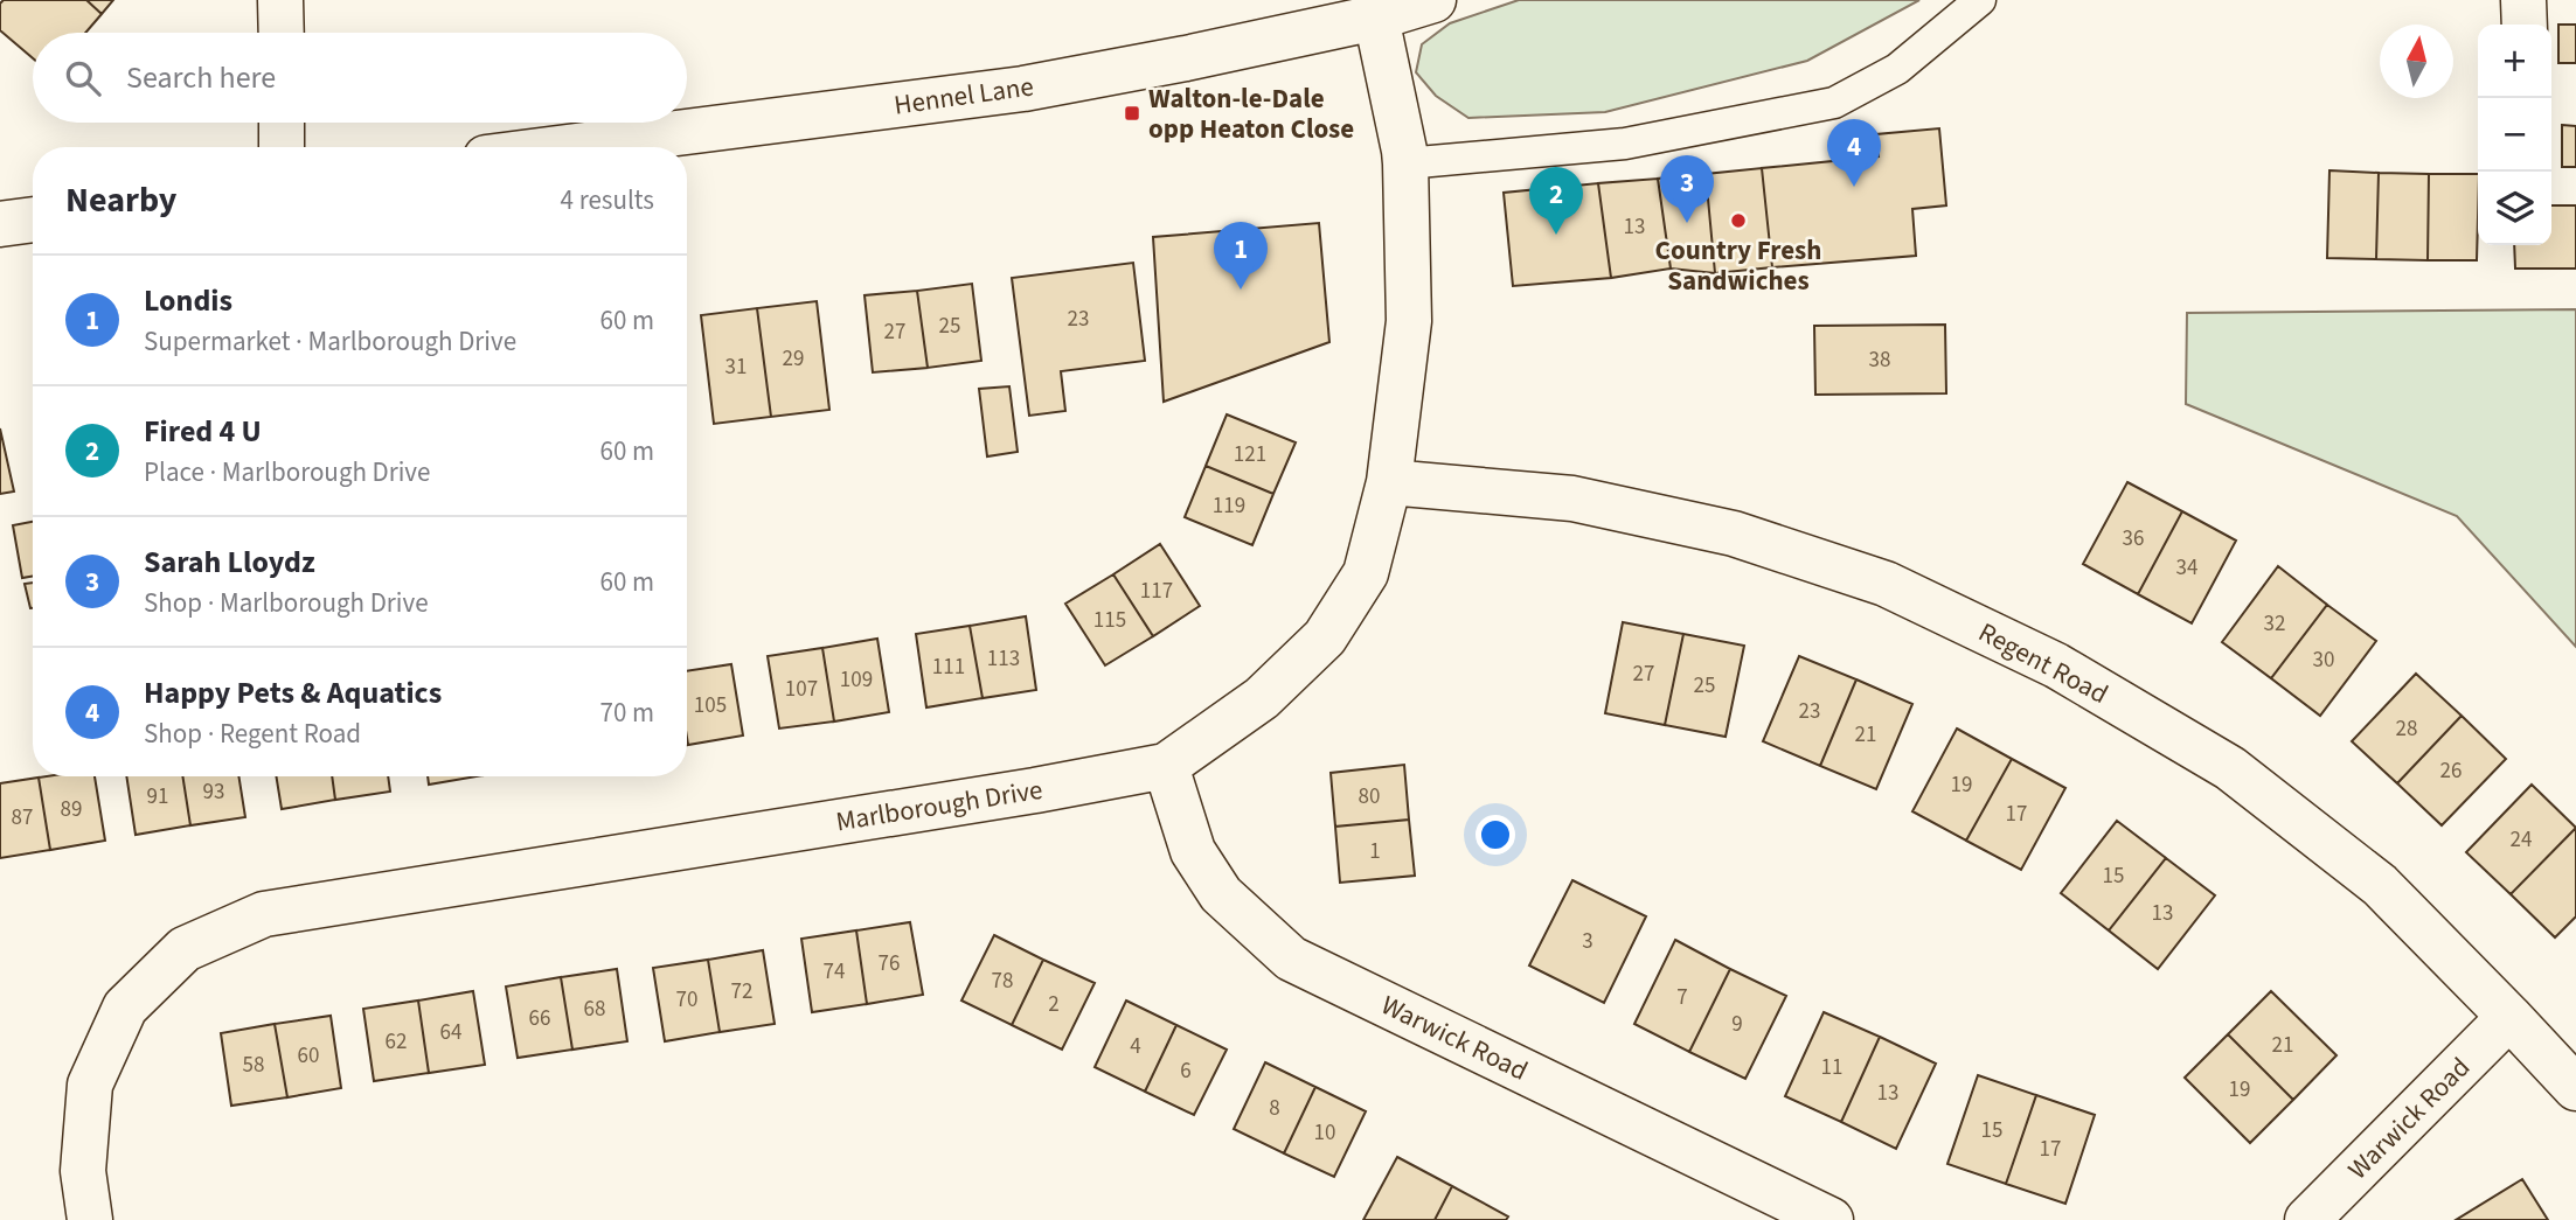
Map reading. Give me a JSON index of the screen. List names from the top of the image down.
{
  "streets": {
    "street": [
      "Hennel Lane",
      "Regent Road",
      "Marlborough Drive",
      "Warwick Road"
    ]
  },
  "crossings": [
    ["Hennel Lane", "Marlborough Drive"],
    ["Regent Road", "Marlborough Drive"],
    ["Regent Road", "Warwick Road"],
    ["Marlborough Drive", "Warwick Road"]
  ],
  "places": {
    "transit": ["Walton-le-Dale opp Heaton Close"],
    "other": ["Country Fresh Sandwiches"]
  },
  "house_numbers": [
    "13",
    "23",
    "25",
    "27",
    "29",
    "38",
    "31",
    "121",
    "119",
    "36",
    "34",
    "117",
    "115",
    "32",
    "113",
    "30",
    "111",
    "27",
    "109",
    "25",
    "107",
    "105",
    "23",
    "28",
    "21",
    "26",
    "19",
    "93",
    "91",
    "80",
    "89",
    "17",
    "87",
    "24",
    "1",
    "15",
    "13",
    "3",
    "76",
    "74",
    "78",
    "72",
    "7",
    "70",
    "2",
    "68",
    "66",
    "9",
    "64",
    "62",
    "21",
    "4",
    "60",
    "58",
    "11",
    "6",
    "19",
    "13",
    "8",
    "15",
    "10",
    "17"
  ],
  "north": "top",
  "page": {
    "map_buttons": ["+", "−"],
    "search": "Search here",
    "pins": [
      "4",
      "3",
      "2",
      "1"
    ],
    "heading": ["Nearby", "4 results"],
    "list": [
      {
        "mark": "1",
        "name": "Londis",
        "note": "Supermarket · Marlborough Drive",
        "value": "60 m"
      },
      {
        "mark": "2",
        "name": "Fired 4 U",
        "note": "Place · Marlborough Drive",
        "value": "60 m"
      },
      {
        "mark": "3",
        "name": "Sarah Lloydz",
        "note": "Shop · Marlborough Drive",
        "value": "60 m"
      },
      {
        "mark": "4",
        "name": "Happy Pets & Aquatics",
        "note": "Shop · Regent Road",
        "value": "70 m"
      }
    ]
  }
}
